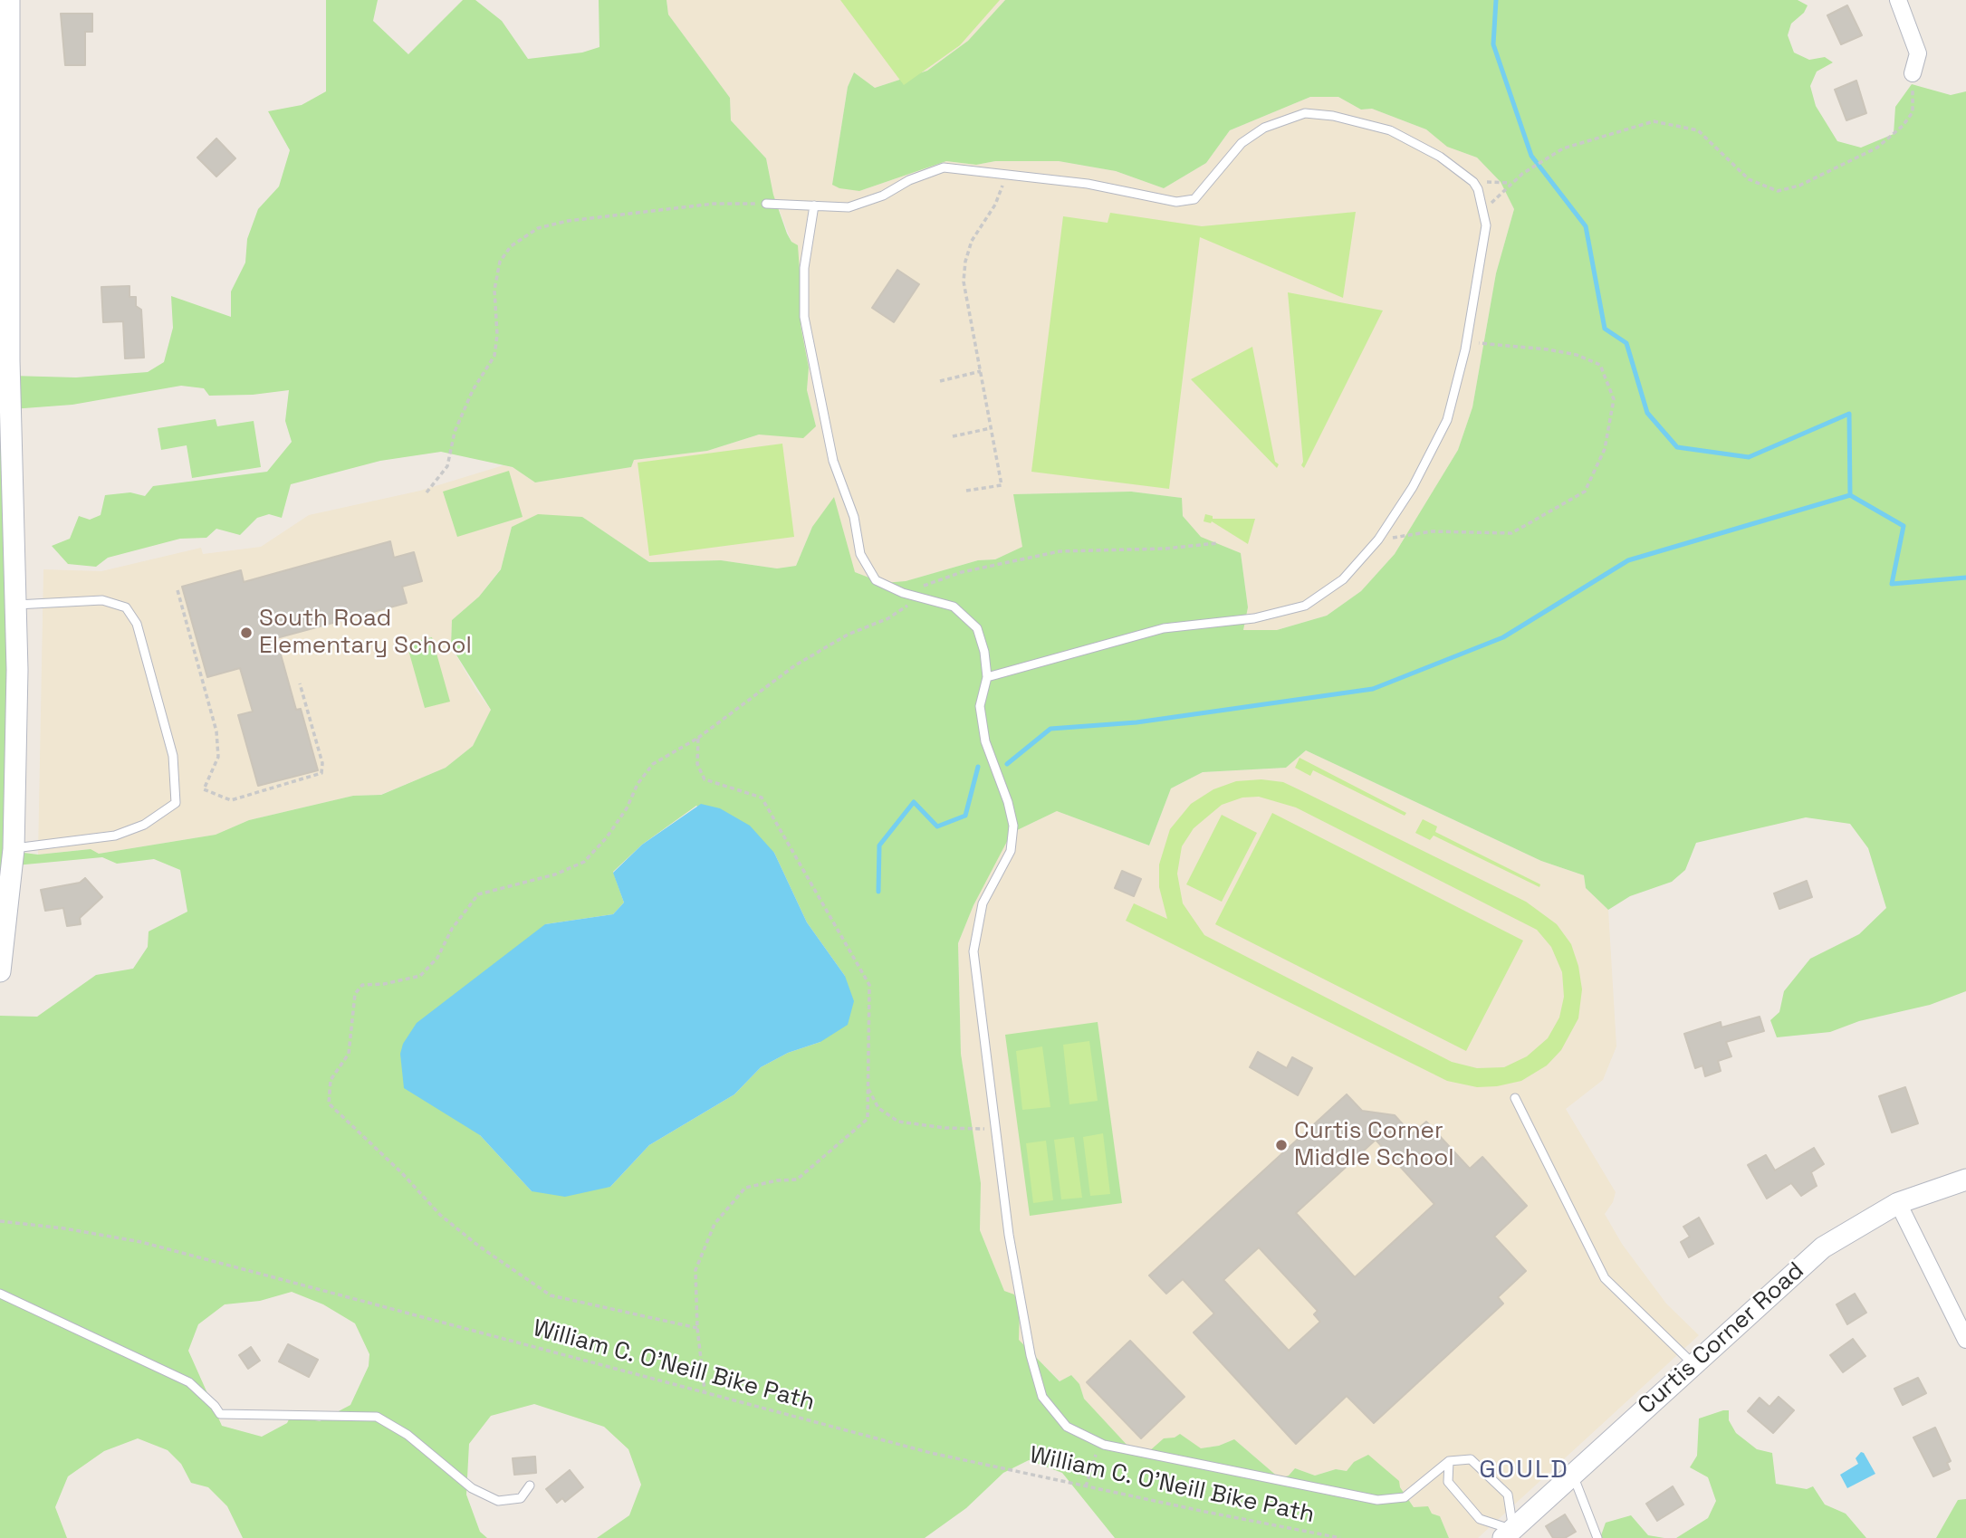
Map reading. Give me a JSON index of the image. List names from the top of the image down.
{
  "streets": {
    "street": ["Curtis Corner Road"],
    "path": ["William C. O'Neill Bike Path"]
  },
  "districts": ["GOULD"],
  "places": ["South Road Elementary School", "Curtis Corner Middle School"]
}
